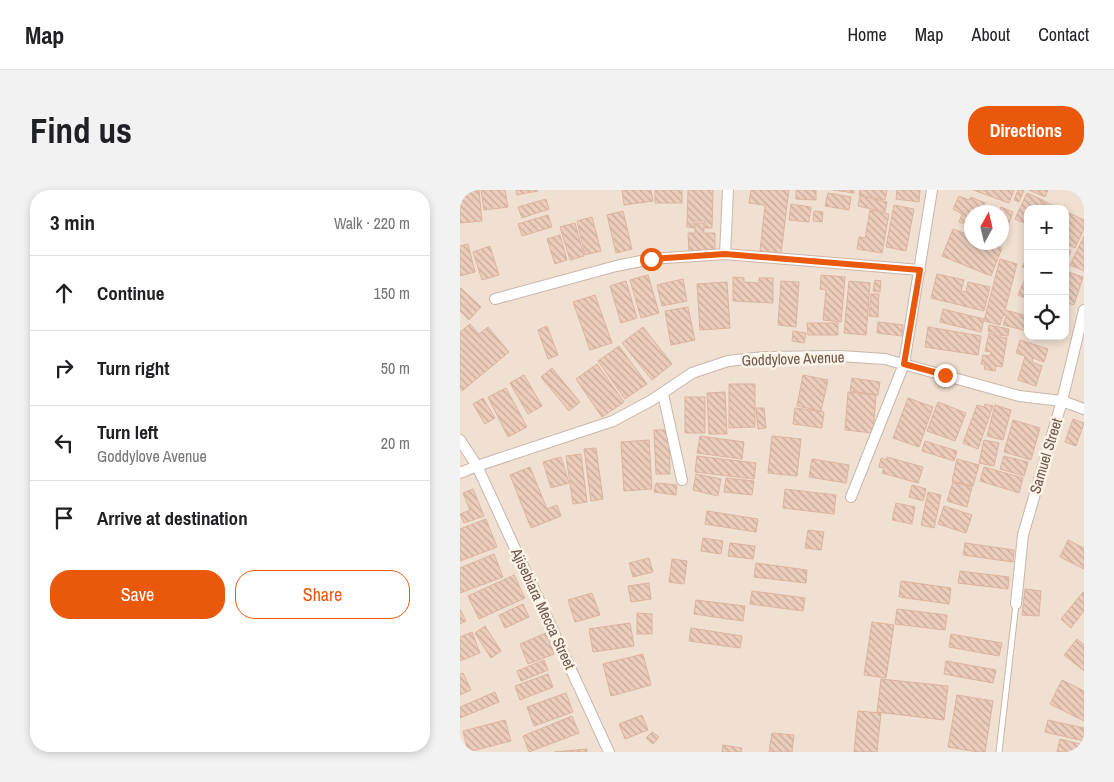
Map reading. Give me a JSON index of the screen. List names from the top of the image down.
{
  "streets": {
    "street": ["Goddylove Avenue", "Samuel Street", "Ajisebiara Mecca Street"]
  },
  "crossings": [
    ["Goddylove Avenue", "Samuel Street"],
    ["Goddylove Avenue", "Ajisebiara Mecca Street"]
  ],
  "north": "top",
  "page": {
    "header": "Map",
    "nav": [
      "Home",
      "Map",
      "About",
      "Contact"
    ],
    "buttons": [
      "Directions",
      ["Save", "Share"]
    ],
    "title": "Find us",
    "heading": ["3 min", "Walk · 220 m"],
    "map_buttons": ["+", "−"],
    "list": [
      ["Continue", "150 m"],
      ["Turn right", "50 m"],
      ["Turn left", "Goddylove Avenue", "20 m"],
      "Arrive at destination"
    ]
  }
}
